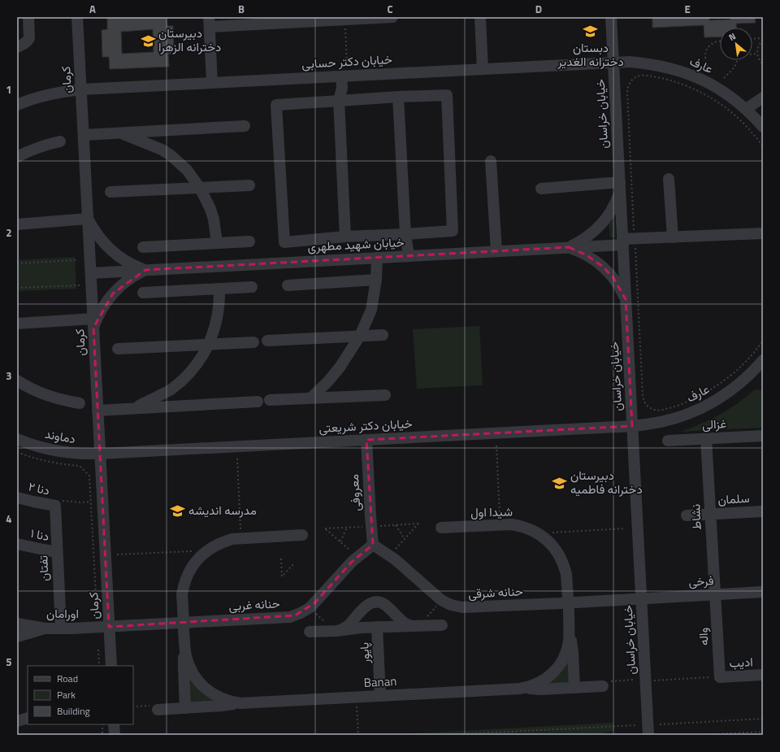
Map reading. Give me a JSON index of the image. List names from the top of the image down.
{
  "streets": {
    "street": [
      "خیابان دکتر حسابی",
      "عارف",
      "کرمان",
      "خیابان خراسان",
      "خیابان شهید مطهری",
      "غزالی",
      "خیابان دکتر شریعتی",
      "دماوند",
      "دنا ۲",
      "معروفی",
      "سلمان",
      "شیدا اول",
      "نشاط",
      "دنا ۱",
      "تفتان",
      "فرخی",
      "حنانه شرقی",
      "حنانه غربی",
      "اورامان",
      "واله",
      "پایور",
      "ادیب",
      "Banan"
    ]
  },
  "crossings": [
    ["خیابان دکتر حسابی", "عارف"],
    ["خیابان دکتر حسابی", "کرمان"],
    ["خیابان دکتر حسابی", "خیابان خراسان"],
    ["عارف", "خیابان خراسان"],
    ["عارف", "خیابان دکتر شریعتی"],
    ["کرمان", "خیابان شهید مطهری"],
    ["کرمان", "خیابان دکتر شریعتی"],
    ["کرمان", "دماوند"],
    ["کرمان", "حنانه غربی"],
    ["کرمان", "اورامان"],
    ["خیابان خراسان", "خیابان شهید مطهری"],
    ["خیابان خراسان", "خیابان دکتر شریعتی"],
    ["خیابان خراسان", "فرخی"],
    ["خیابان خراسان", "حنانه شرقی"],
    ["غزالی", "نشاط"],
    ["خیابان دکتر شریعتی", "دماوند"],
    ["خیابان دکتر شریعتی", "معروفی"],
    ["دنا ۲", "تفتان"],
    ["معروفی", "حنانه شرقی"],
    ["معروفی", "حنانه غربی"],
    ["سلمان", "نشاط"],
    ["شیدا اول", "حنانه شرقی"],
    ["شیدا اول", "Banan"],
    ["نشاط", "فرخی"],
    ["نشاط", "واله"],
    ["دنا ۱", "تفتان"],
    ["تفتان", "اورامان"],
    ["فرخی", "حنانه شرقی"],
    ["فرخی", "واله"],
    ["حنانه شرقی", "حنانه غربی"],
    ["حنانه شرقی", "Banan"],
    ["حنانه غربی", "اورامان"],
    ["حنانه غربی", "Banan"],
    ["واله", "ادیب"],
    ["پایور", "Banan"]
  ],
  "places": {
    "school or university": [
      "دبستان دخترانه الغدیر",
      "دبیرستان دخترانه الزهرا",
      "دبیرستان دخترانه فاطمیه",
      "مدرسه اندیشه"
    ]
  },
  "legend": ["Road", "Park", "Building"],
  "north": "top left",
  "grid": {
    "columns": [
      "A",
      "B",
      "C",
      "D",
      "E"
    ],
    "rows": [
      "1",
      "2",
      "3",
      "4",
      "5"
    ]
  }
}
